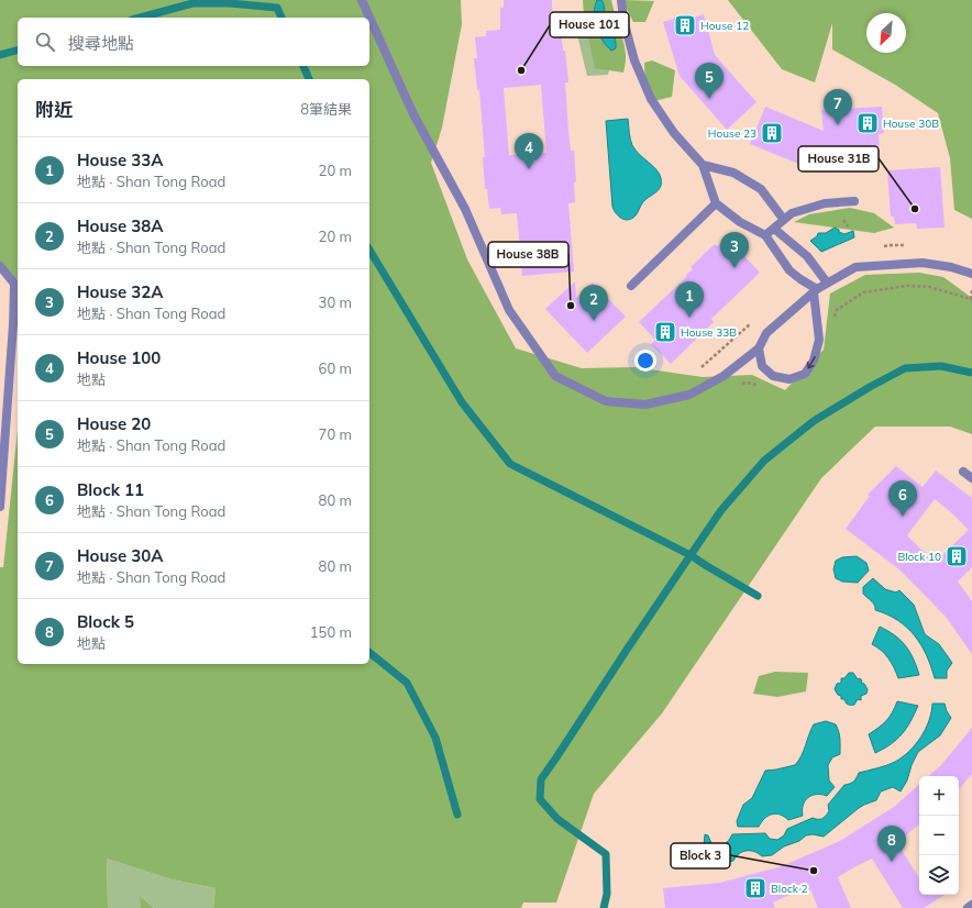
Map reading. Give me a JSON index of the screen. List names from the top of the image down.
{
  "places": {
    "building": [
      "House 12",
      "House 30B",
      "House 23",
      "House 33B",
      "Block 10",
      "Block 2"
    ],
    "other": [
      "House 101",
      "House 31B",
      "House 38B",
      "Block 3"
    ]
  },
  "north": "bottom left",
  "page": {
    "search": "搜尋地點",
    "pins": [
      "5",
      "7",
      "4",
      "3",
      "1",
      "2",
      "6",
      "8"
    ],
    "heading": ["附近", "8筆結果"],
    "list": [
      {
        "mark": "1",
        "name": "House 33A",
        "note": "地點 · Shan Tong Road",
        "value": "20 m"
      },
      {
        "mark": "2",
        "name": "House 38A",
        "note": "地點 · Shan Tong Road",
        "value": "20 m"
      },
      {
        "mark": "3",
        "name": "House 32A",
        "note": "地點 · Shan Tong Road",
        "value": "30 m"
      },
      {
        "mark": "4",
        "name": "House 100",
        "note": "地點",
        "value": "60 m"
      },
      {
        "mark": "5",
        "name": "House 20",
        "note": "地點 · Shan Tong Road",
        "value": "70 m"
      },
      {
        "mark": "6",
        "name": "Block 11",
        "note": "地點 · Shan Tong Road",
        "value": "80 m"
      },
      {
        "mark": "7",
        "name": "House 30A",
        "note": "地點 · Shan Tong Road",
        "value": "80 m"
      },
      {
        "mark": "8",
        "name": "Block 5",
        "note": "地點",
        "value": "150 m"
      }
    ],
    "map_buttons": ["+", "−"]
  }
}
